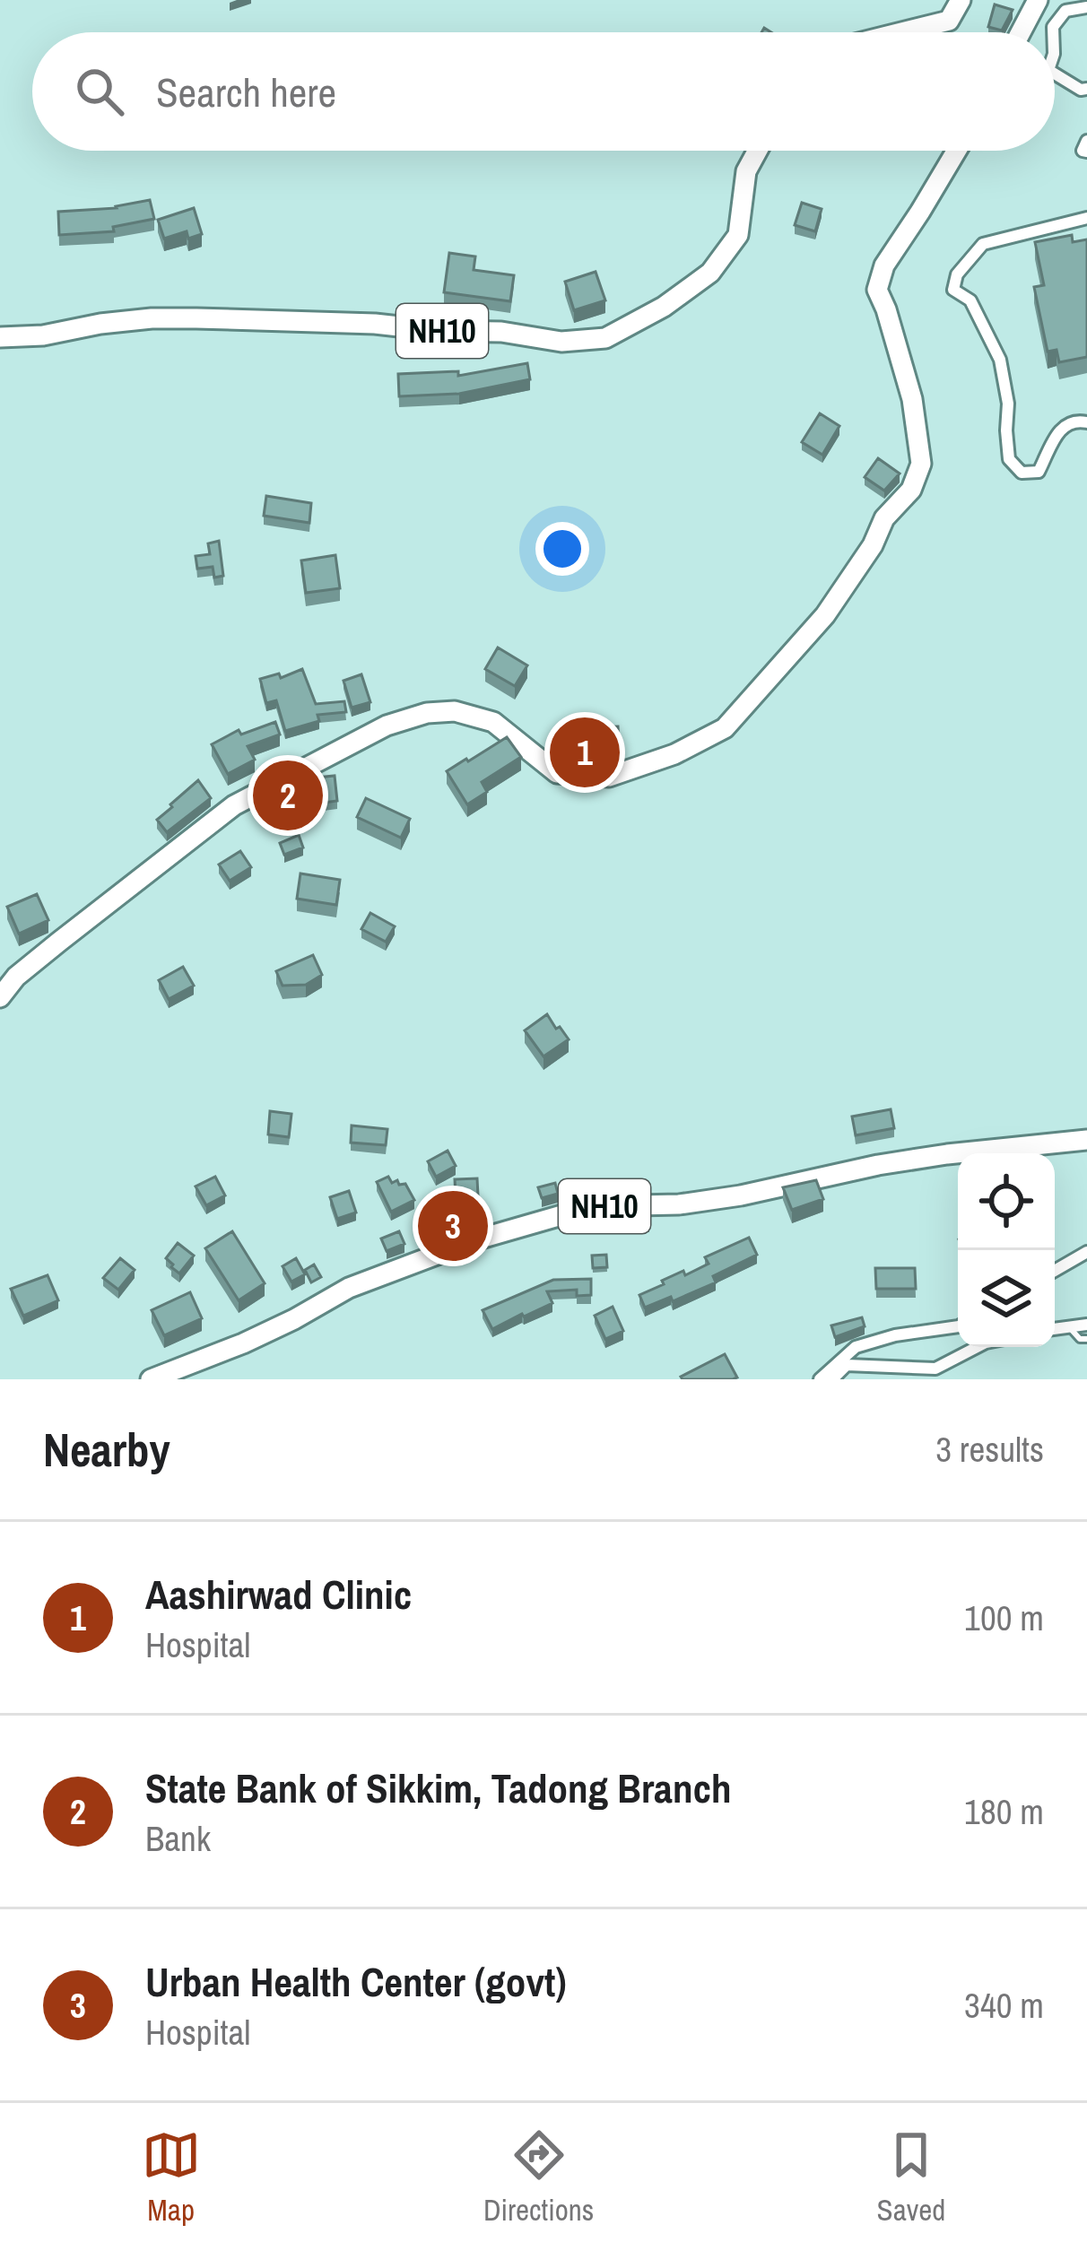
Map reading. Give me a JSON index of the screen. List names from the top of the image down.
{
  "streets": {
    "highway": ["NH10"]
  },
  "page": {
    "search": "Search here",
    "pins": ["1", "2", "3"],
    "heading": ["Nearby", "3 results"],
    "list": [
      {
        "mark": "1",
        "name": "Aashirwad Clinic",
        "note": "Hospital",
        "value": "100 m"
      },
      {
        "mark": "2",
        "name": "State Bank of Sikkim, Tadong Branch",
        "note": "Bank",
        "value": "180 m"
      },
      {
        "mark": "3",
        "name": "Urban Health Center (govt)",
        "note": "Hospital",
        "value": "340 m"
      }
    ],
    "nav": ["Map", "Directions", "Saved"]
  }
}
